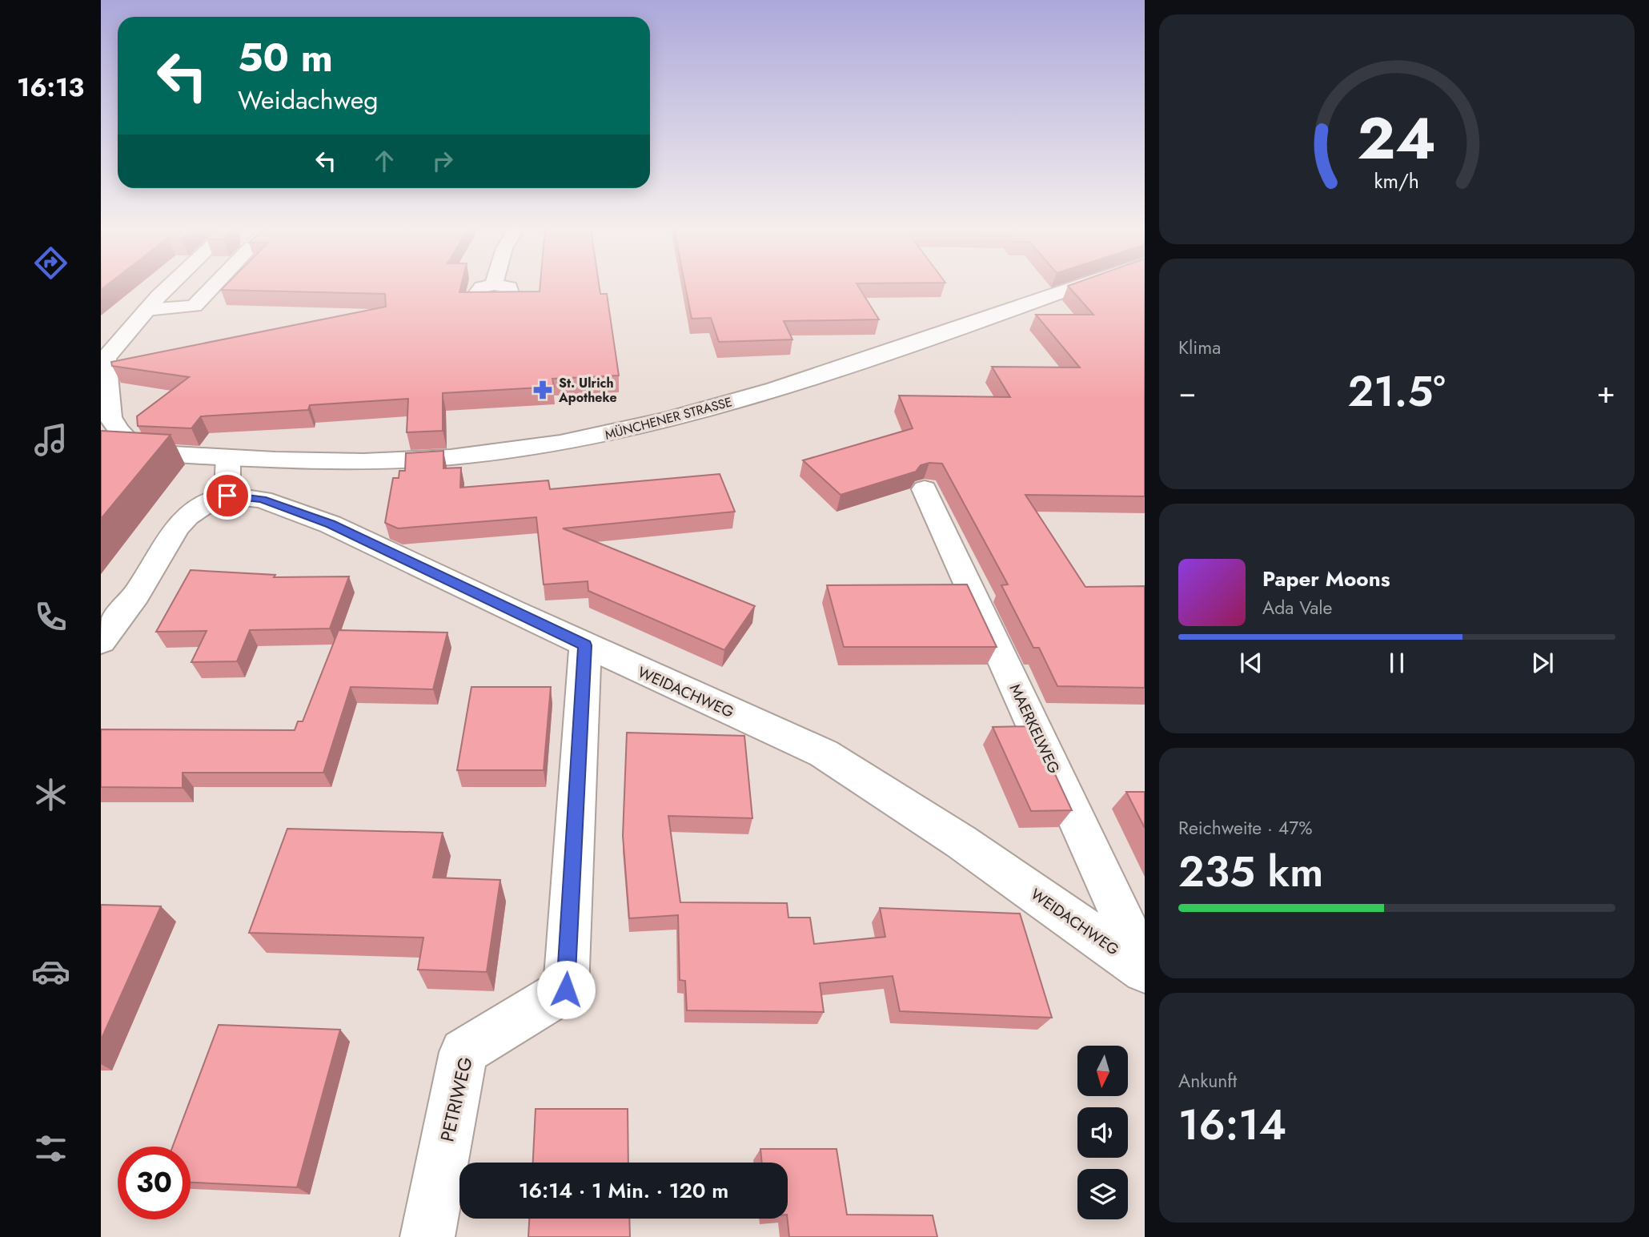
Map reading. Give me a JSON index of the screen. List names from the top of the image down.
{
  "streets": {
    "street": [
      "MÜNCHENER STRASSE",
      "WEIDACHWEG",
      "MAERKELWEG",
      "PETRIWEG"
    ]
  },
  "crossings": [
    ["WEIDACHWEG", "MAERKELWEG"],
    ["WEIDACHWEG", "PETRIWEG"]
  ],
  "places": {
    "pharmacy": ["St. Ulrich Apotheke"]
  },
  "north": "bottom",
  "page": {
    "tabs": "16:13",
    "turn": ["50 m", "Weidachweg"],
    "tile": [
      "Klima",
      ["Reichweite · 47%", "235 km"],
      ["Ankunft", "16:14"]
    ],
    "heat": ["−", "21.5°", "+"],
    "song": ["Paper Moons", "Ada Vale"],
    "limit": "30",
    "trip": "16:14 · 1 Min. · 120 m",
    "gauge": ["24", "km/h"]
  }
}
